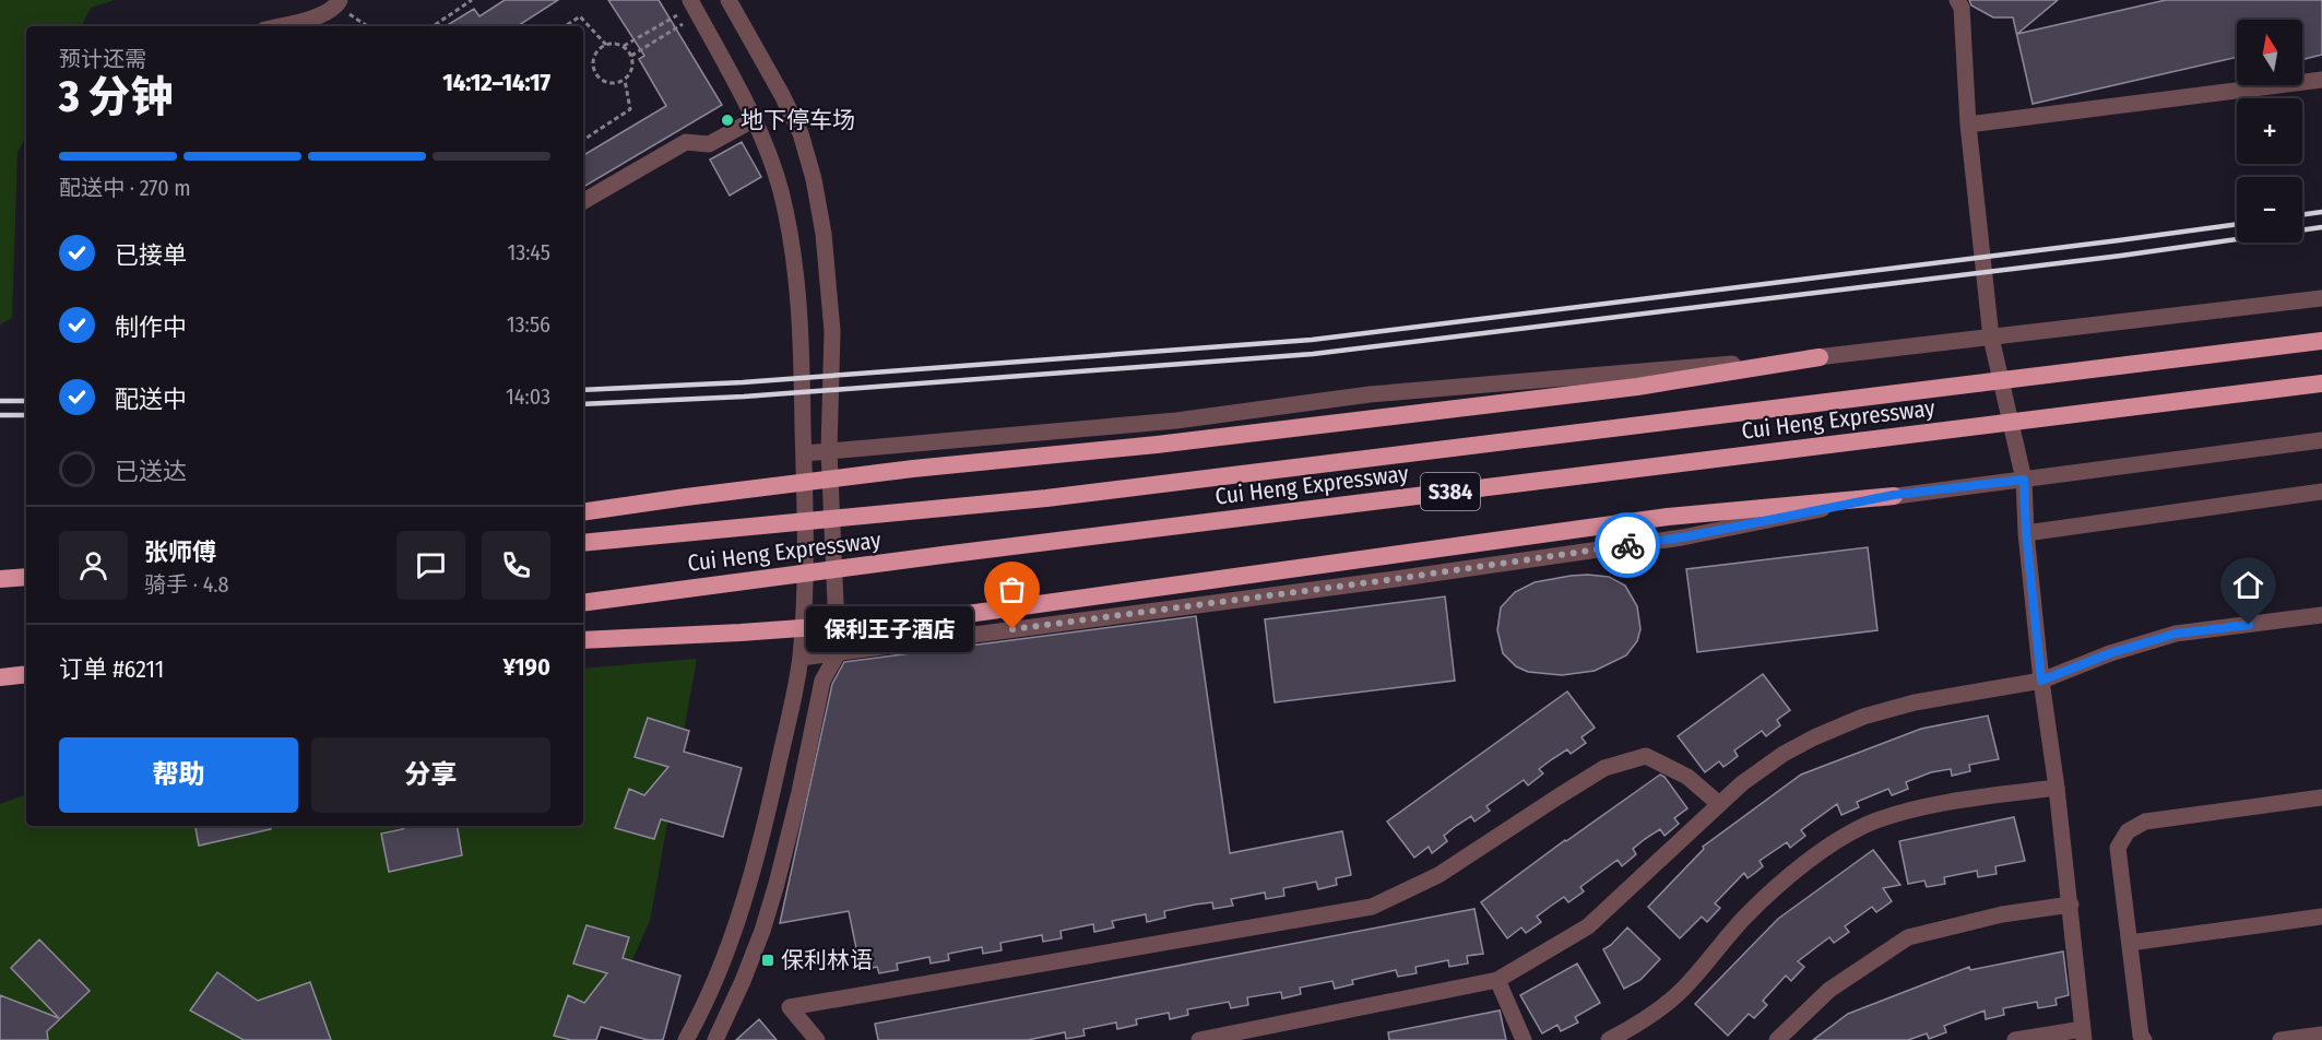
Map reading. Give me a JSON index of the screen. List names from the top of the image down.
{
  "streets": {
    "highway": ["Cui Heng Expressway", "S384"]
  },
  "places": {
    "other": ["地下停车场", "保利王子酒店"],
    "transit": ["保利林语"]
  },
  "north": "top",
  "page": {
    "map_buttons": ["+", "−"],
    "heading": ["3 分钟", "预计还需", "14:12–14:17"],
    "panel": [
      "张师傅",
      "骑手 · 4.8",
      "订单 #6211",
      "¥190"
    ],
    "bar": "配送中 · 270 m",
    "list": [
      ["已接单", "13:45"],
      ["制作中", "13:56"],
      ["配送中", "14:03"],
      "已送达"
    ],
    "bubble": "保利王子酒店",
    "buttons": ["帮助", "分享"]
  }
}
